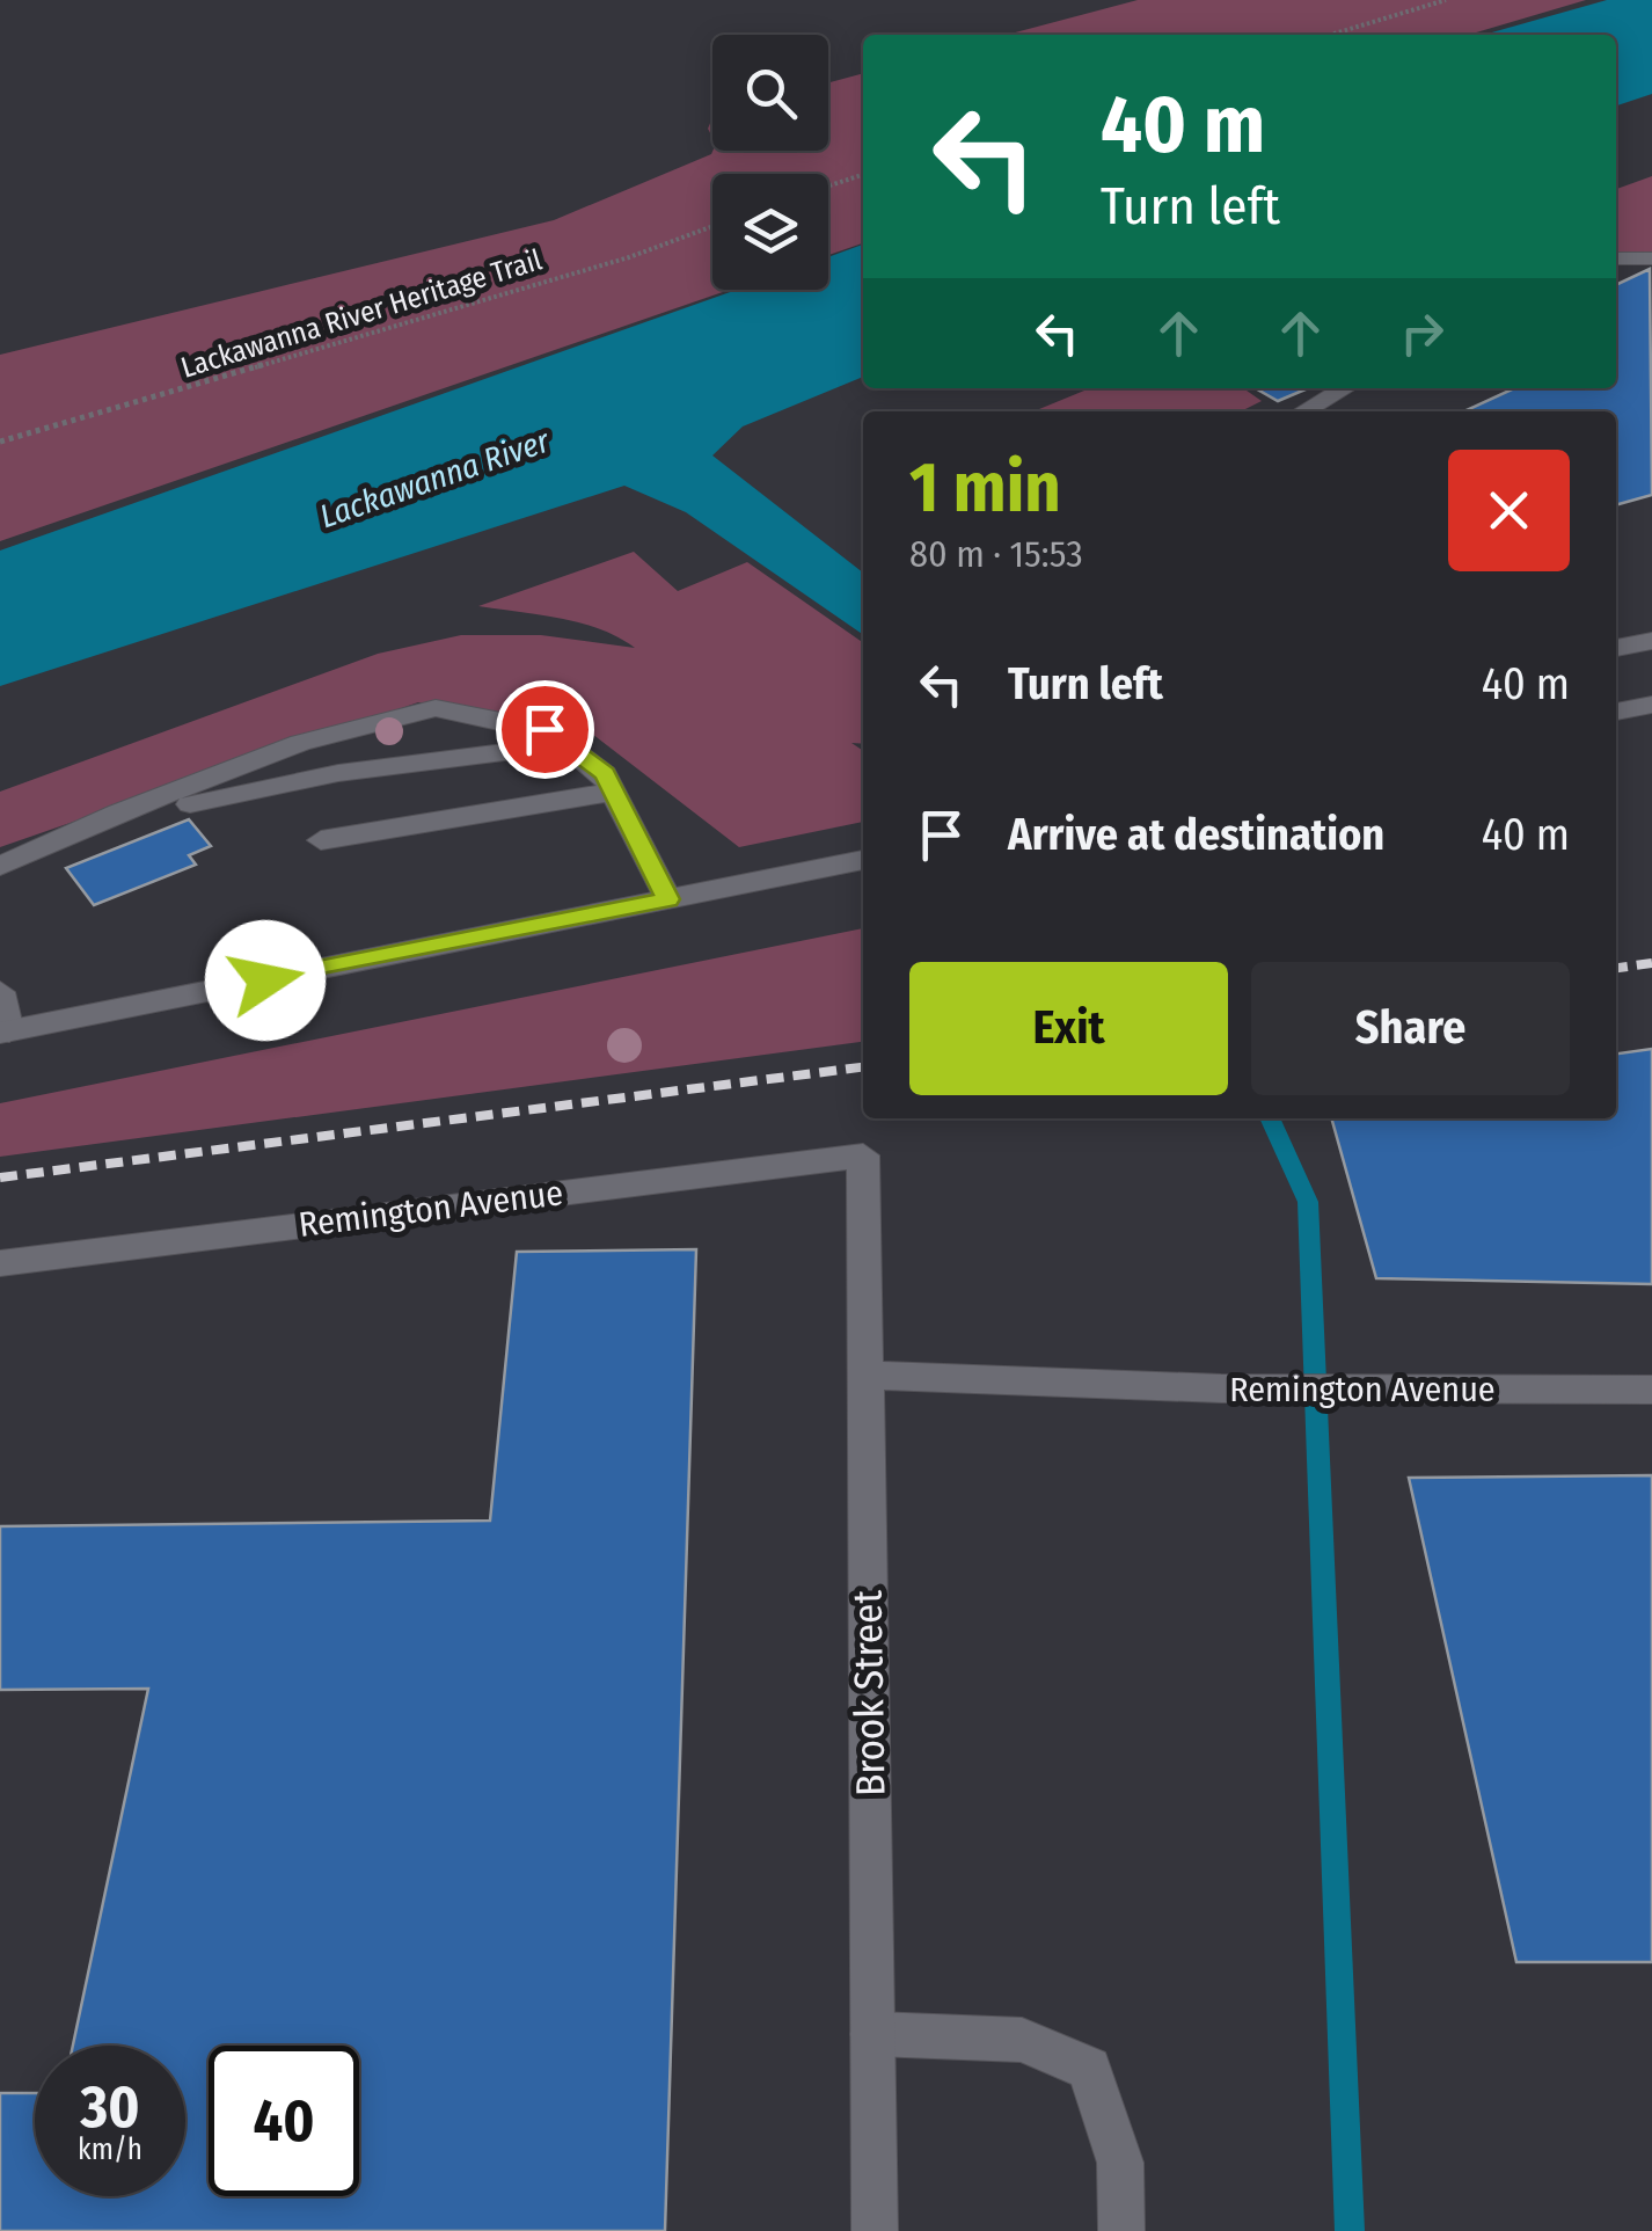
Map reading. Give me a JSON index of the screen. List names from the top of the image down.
{
  "streets": {
    "street": ["Remington Avenue", "Brook Street"],
    "path": ["Lackawanna River Heritage Trail"]
  },
  "crossings": [
    ["Remington Avenue", "Brook Street"]
  ],
  "water": ["Lackawanna River"],
  "page": {
    "turn": ["40 m", "Turn left"],
    "heading": ["1 min", "80 m · 15:53"],
    "list": [
      {
        "name": "Turn left",
        "value": "40 m"
      },
      {
        "name": "Arrive at destination",
        "value": "40 m"
      }
    ],
    "buttons": ["Exit", "Share"],
    "speed": "30 km/h",
    "limit": "40"
  }
}
